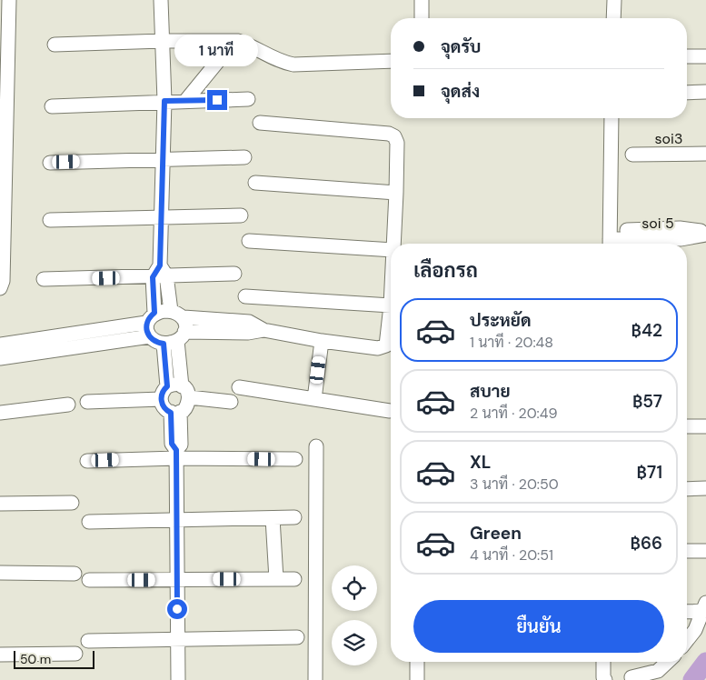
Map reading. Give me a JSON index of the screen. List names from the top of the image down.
{
  "streets": {
    "street": ["soi3", "soi 5"]
  },
  "scale_bar": "50 m",
  "page": {
    "banner": ["จุดรับ", "จุดส่ง"],
    "bubble": "1 นาที",
    "heading": "เลือกรถ",
    "list": [
      {
        "name": "ประหยัด",
        "note": "1 นาที · 20:48",
        "value": "฿42"
      },
      {
        "name": "สบาย",
        "note": "2 นาที · 20:49",
        "value": "฿57"
      },
      {
        "name": "XL",
        "note": "3 นาที · 20:50",
        "value": "฿71"
      },
      {
        "name": "Green",
        "note": "4 นาที · 20:51",
        "value": "฿66"
      }
    ],
    "buttons": "ยืนยัน",
    "scale": "50 m"
  }
}
